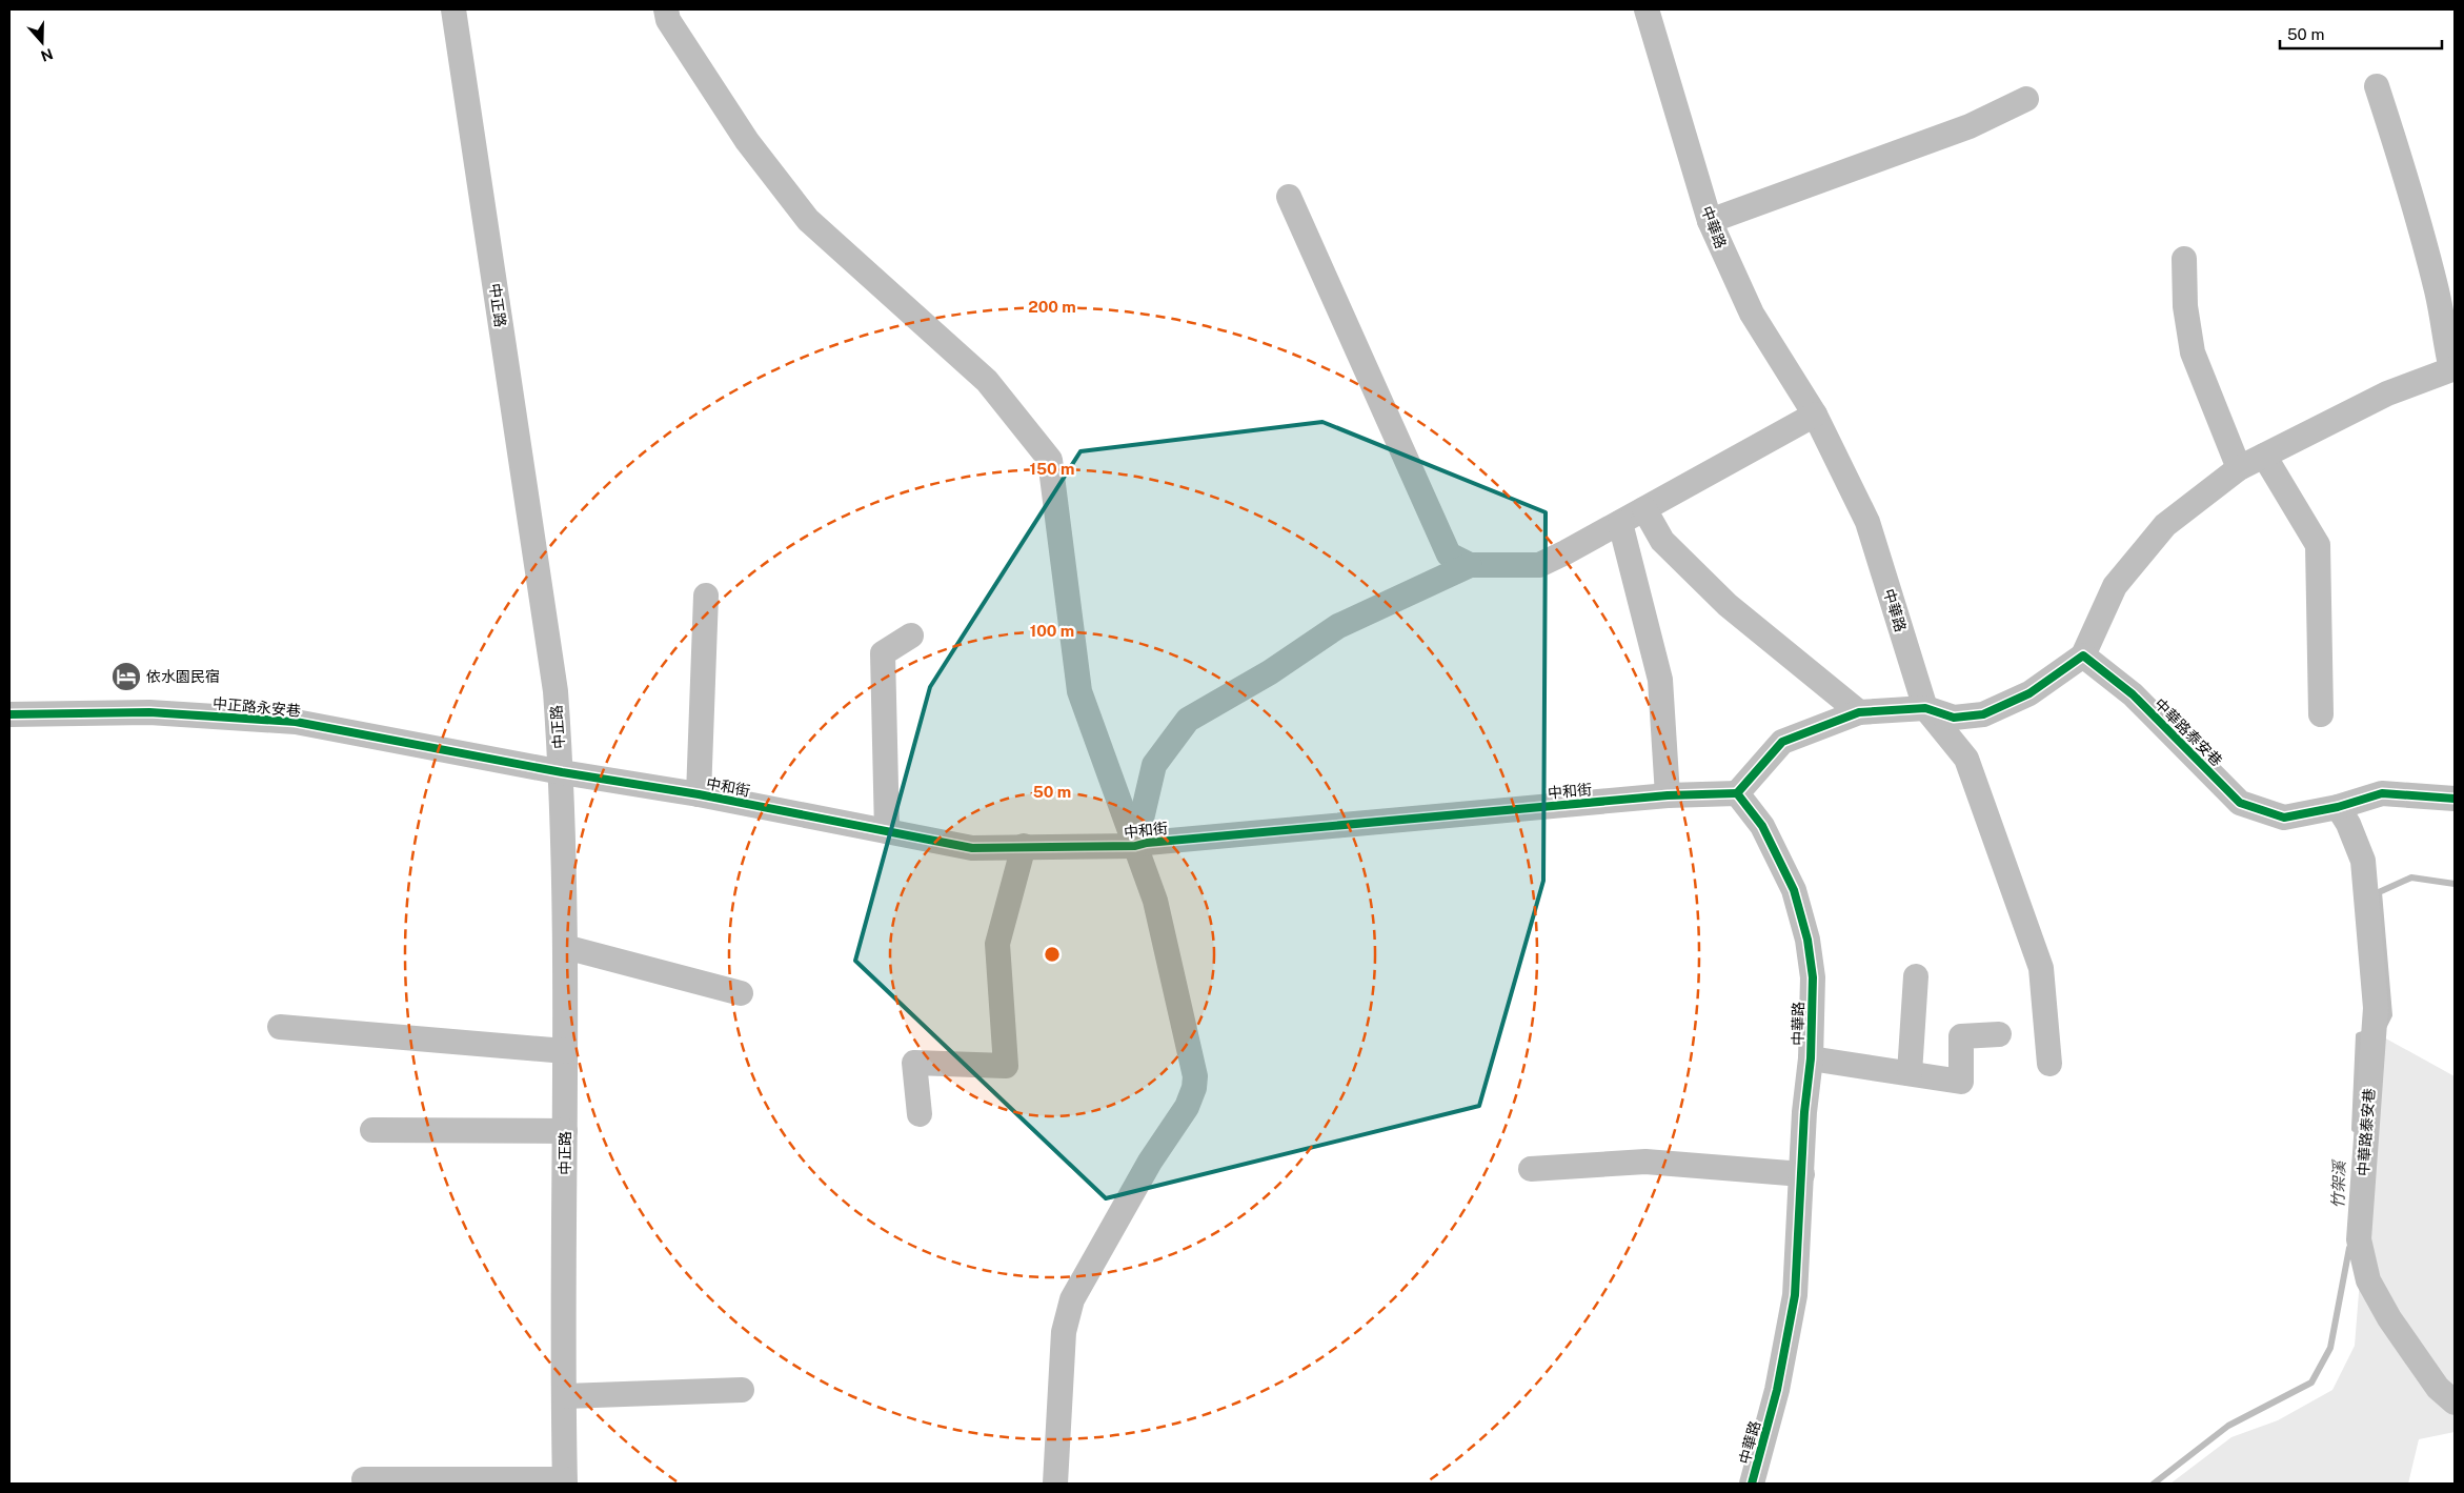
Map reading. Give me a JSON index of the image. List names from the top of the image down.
{
  "streets": {
    "street": [
      "中華路",
      "中正路",
      "中正路永安巷",
      "中華路泰安巷",
      "中和街"
    ]
  },
  "crossings": [
    ["中華路", "中和街"],
    ["中正路", "中正路永安巷"],
    ["中正路", "中和街"],
    ["中正路永安巷", "中和街"]
  ],
  "water": ["竹架溪"],
  "places": {
    "hotel": ["依水園民宿"]
  },
  "scale_bar": "50 m",
  "north": "bottom",
  "rings": [
    "200 m",
    "150 m",
    "100 m",
    "50 m"
  ]
}
